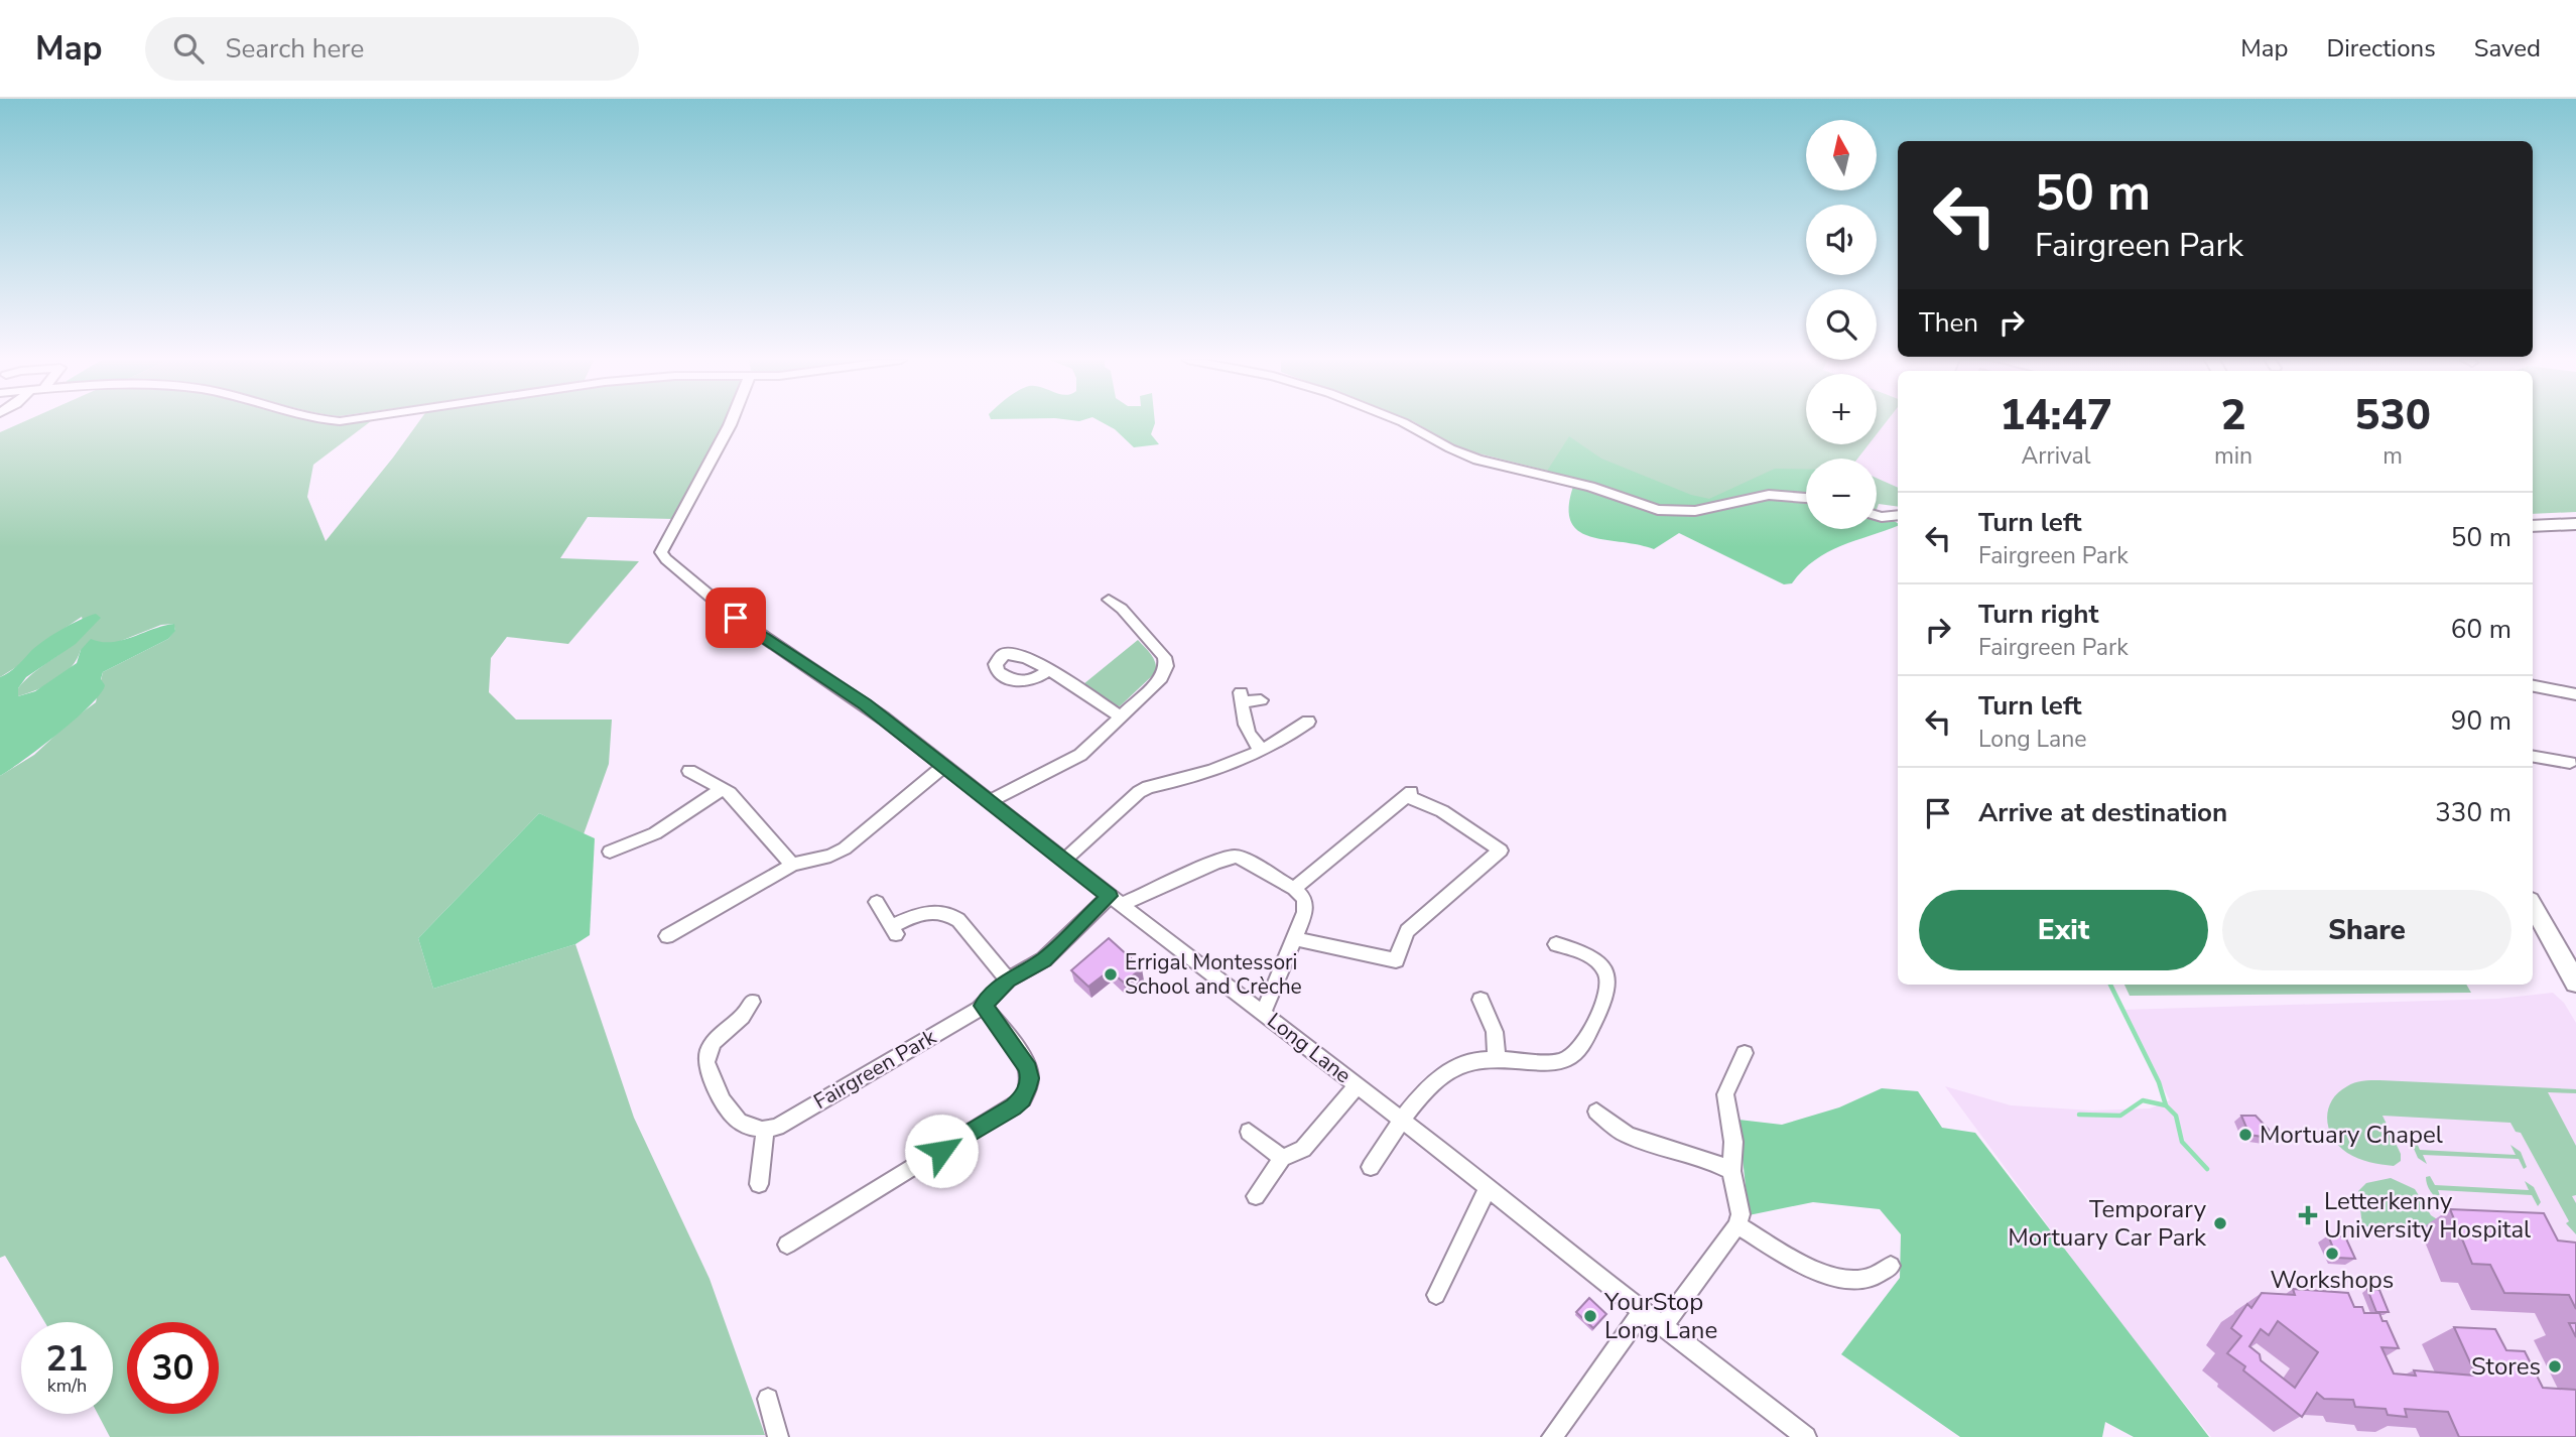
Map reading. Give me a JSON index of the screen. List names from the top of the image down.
{
  "streets": {
    "street": ["Long Lane", "Fairgreen Park"]
  },
  "crossings": [
    ["Long Lane", "Fairgreen Park"]
  ],
  "places": {
    "other": [
      "Errigal Montessori School and Crèche",
      "Mortuary Chapel",
      "Temporary Mortuary Car Park",
      "Workshops",
      "YourStop Long Lane",
      "Stores"
    ],
    "health": ["Letterkenny University Hospital"]
  },
  "north": "top",
  "page": {
    "header": "Map",
    "search": "Search here",
    "nav": ["Map", "Directions", "Saved"],
    "map_buttons": ["+", "−"],
    "turn": ["50 m", "Fairgreen Park"],
    "then": "Then",
    "eta": [
      "14:47",
      "Arrival",
      "2",
      "min",
      "530",
      "m"
    ],
    "list": [
      {
        "name": "Turn left",
        "note": "Fairgreen Park",
        "value": "50 m"
      },
      {
        "name": "Turn right",
        "note": "Fairgreen Park",
        "value": "60 m"
      },
      {
        "name": "Turn left",
        "note": "Long Lane",
        "value": "90 m"
      },
      {
        "name": "Arrive at destination",
        "value": "330 m"
      }
    ],
    "buttons": ["Exit", "Share"],
    "speed": "21 km/h",
    "limit": "30"
  }
}
